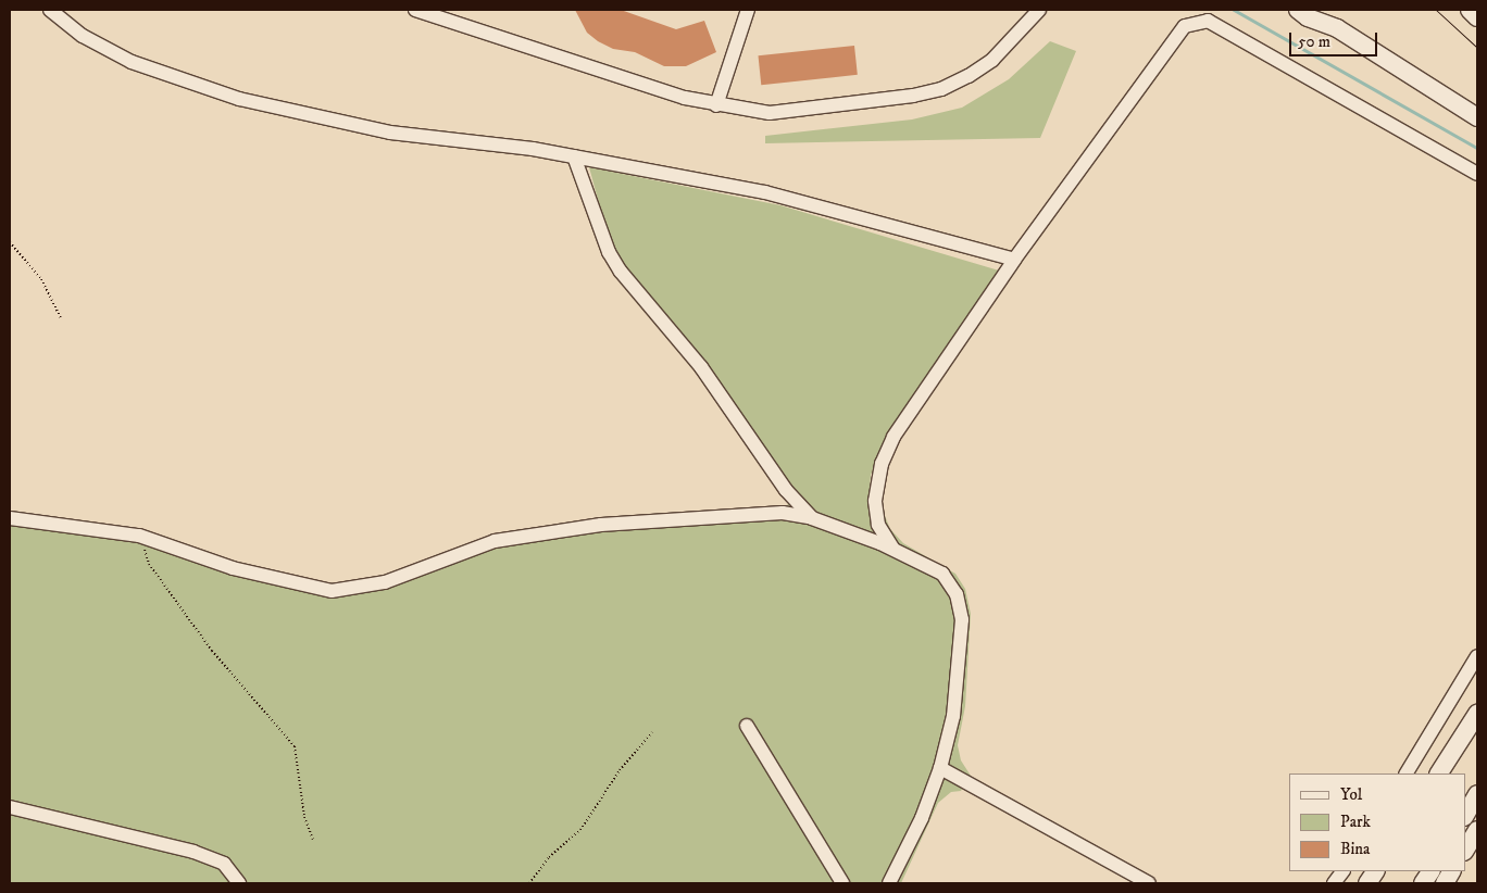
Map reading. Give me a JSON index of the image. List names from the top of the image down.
{
  "legend": ["Yol", "Park", "Bina"],
  "scale_bar": "50 m"
}
